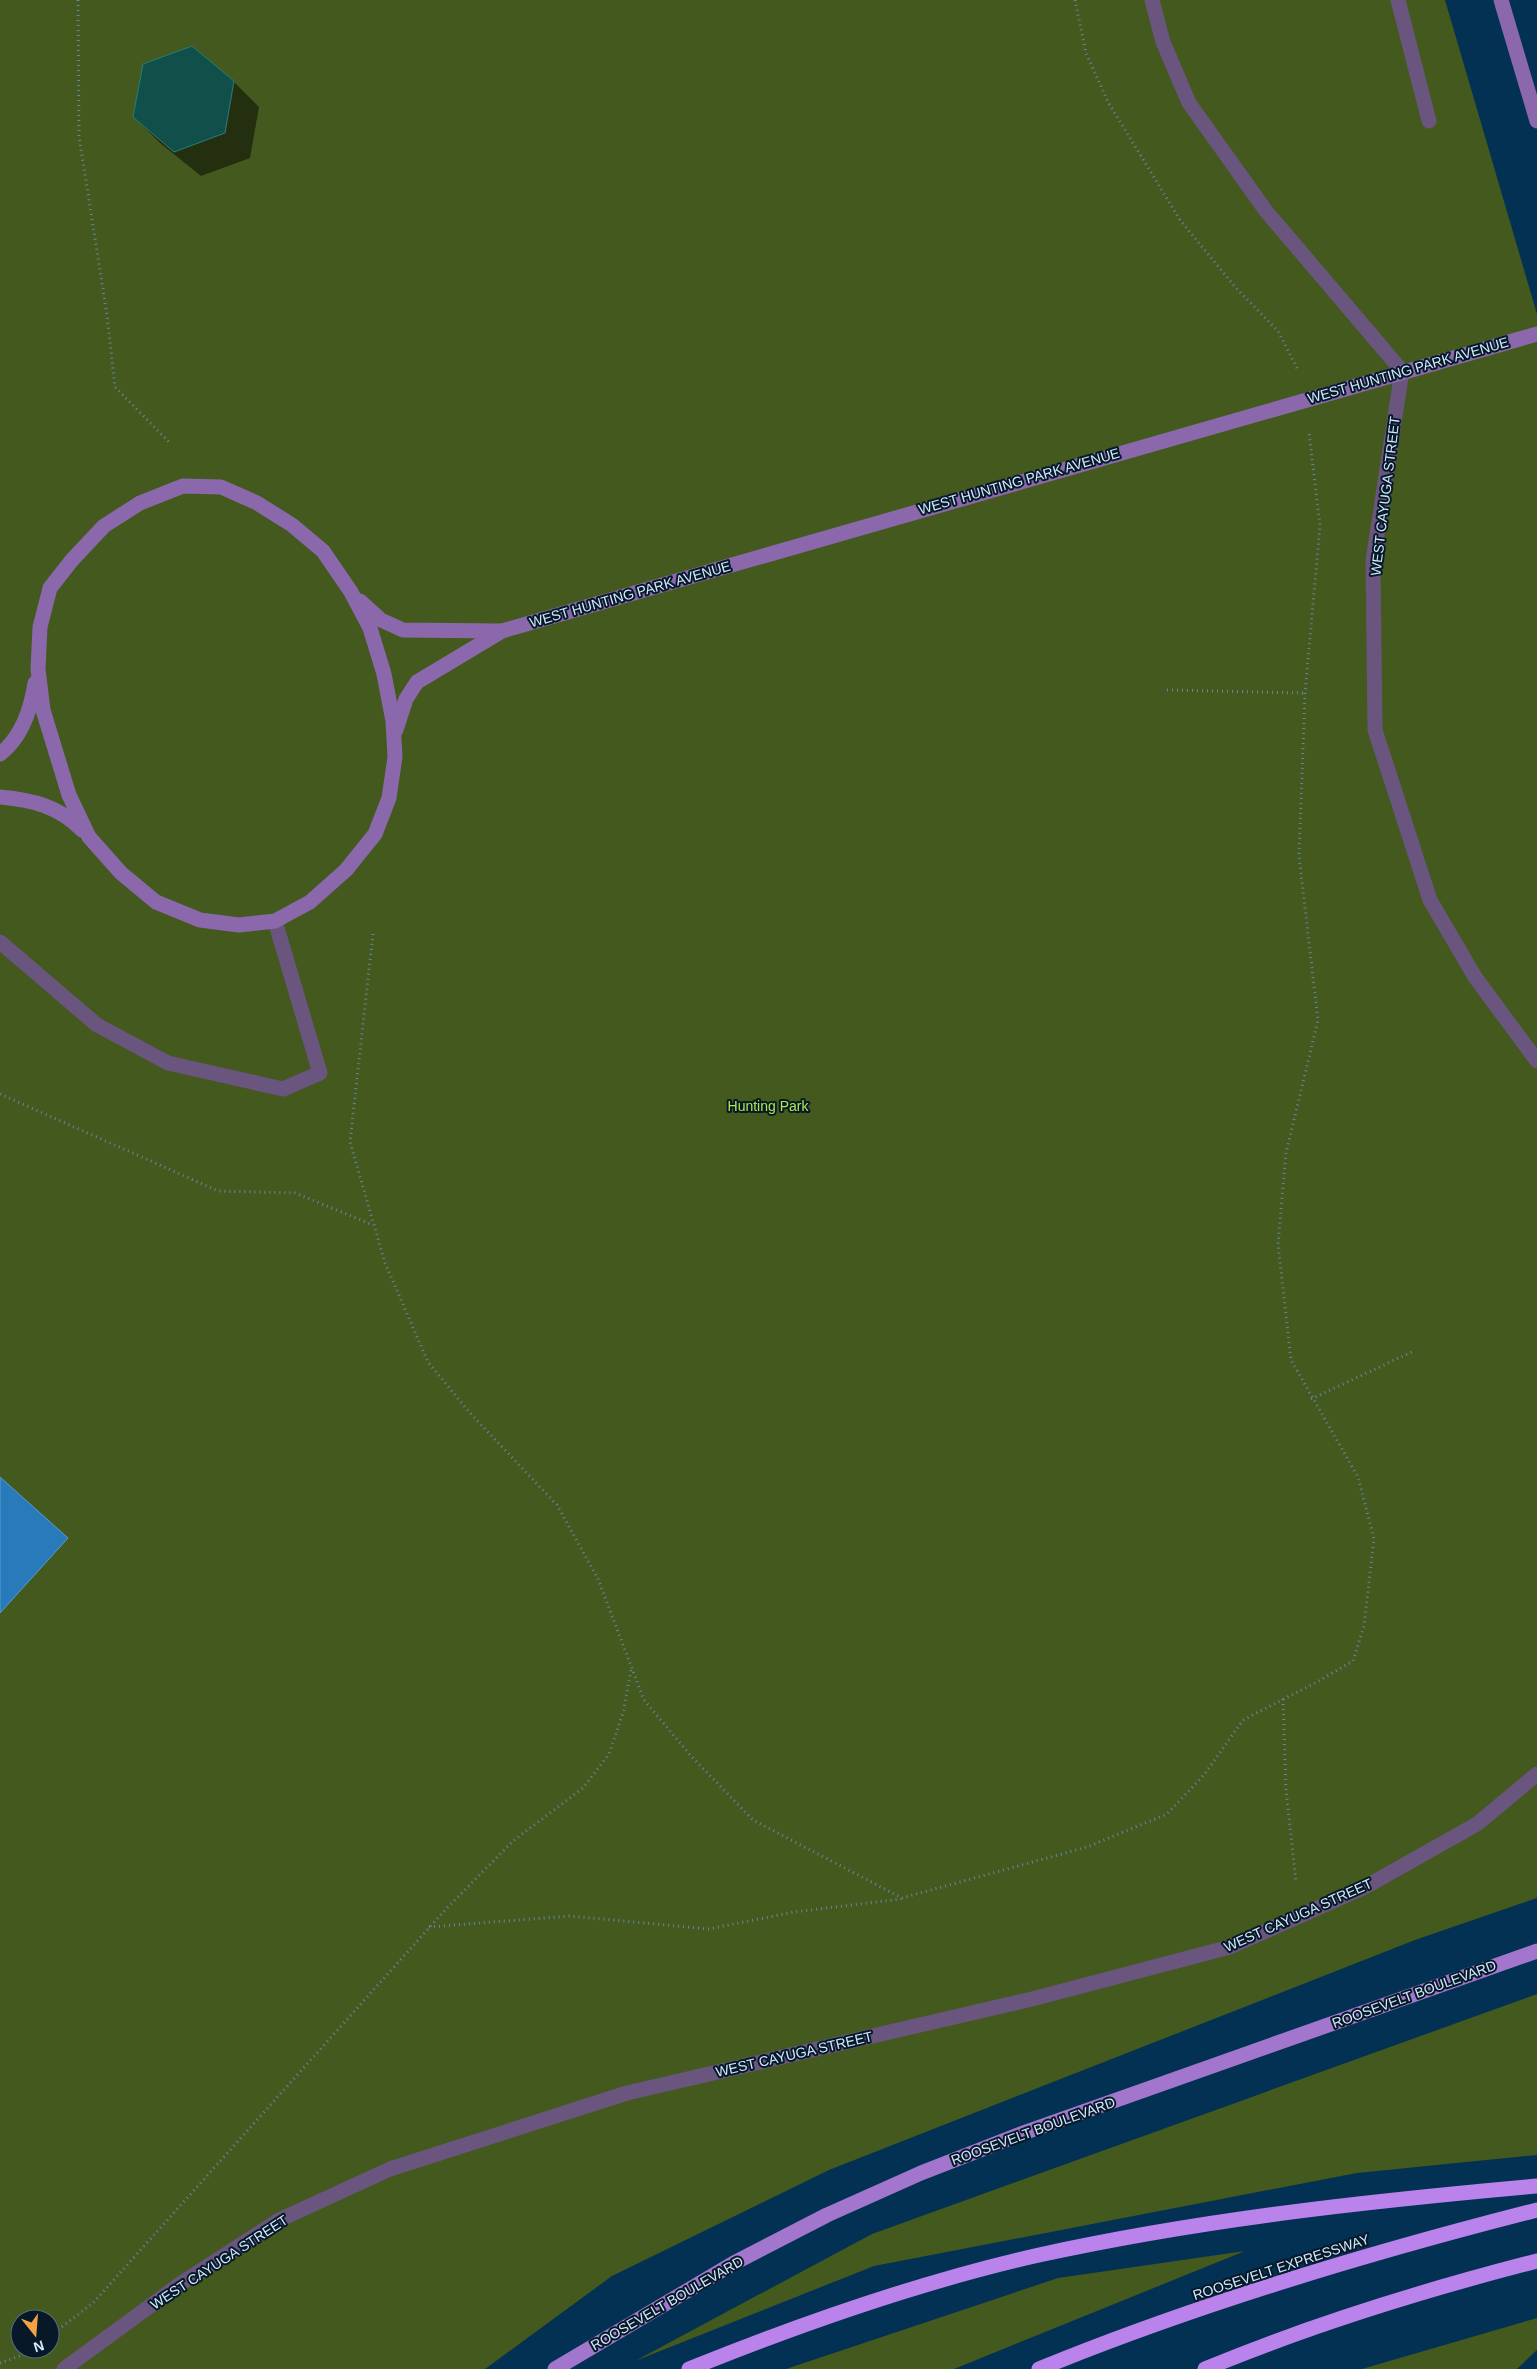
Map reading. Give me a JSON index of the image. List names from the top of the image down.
{
  "streets": {
    "highway": ["ROOSEVELT EXPRESSWAY"],
    "main road": ["WEST HUNTING PARK AVENUE", "ROOSEVELT BOULEVARD"],
    "street": ["WEST CAYUGA STREET"]
  },
  "crossings": [
    ["WEST HUNTING PARK AVENUE", "WEST CAYUGA STREET"]
  ],
  "parks": ["Hunting Park"],
  "north": "bottom"
}
